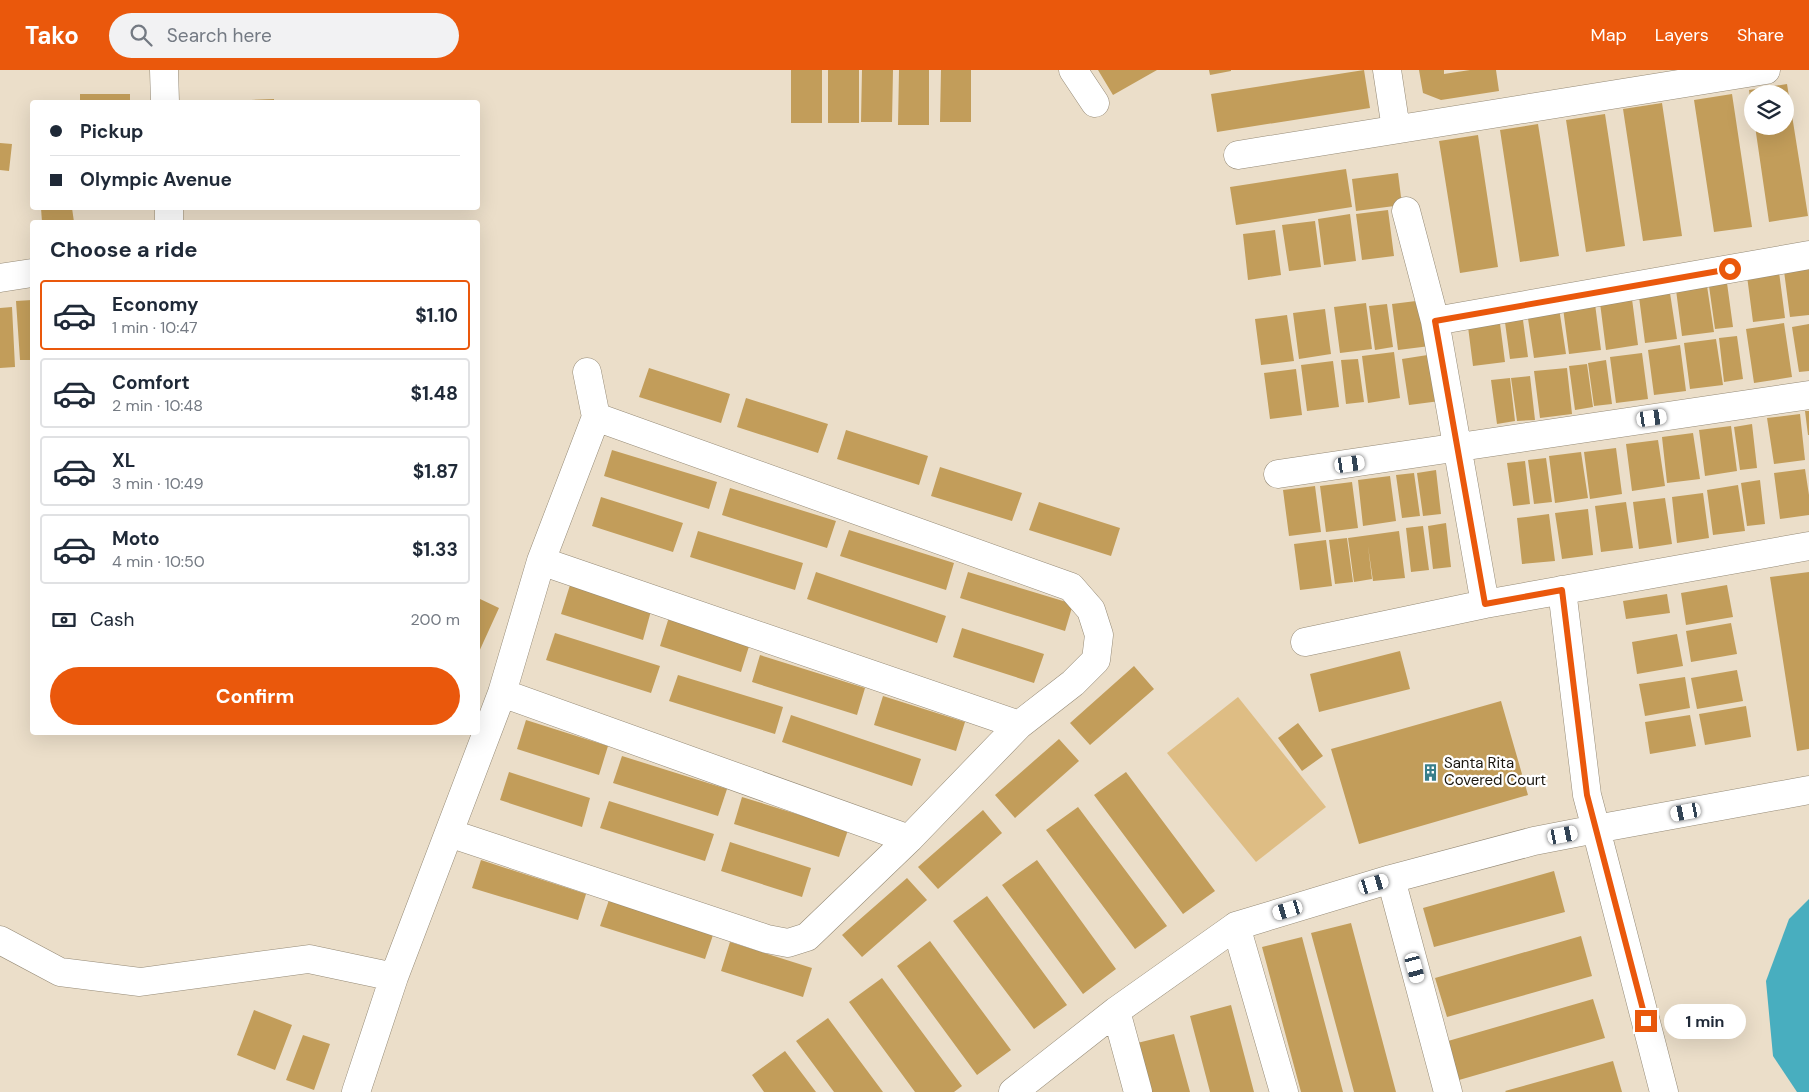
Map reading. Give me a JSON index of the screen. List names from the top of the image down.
{
  "places": {
    "building": ["Santa Rita Covered Court"]
  },
  "page": {
    "header": "Tako",
    "search": "Search here",
    "nav": ["Map", "Layers", "Share"],
    "banner": ["Pickup", "Olympic Avenue"],
    "heading": "Choose a ride",
    "list": [
      {
        "name": "Economy",
        "note": "1 min · 10:47",
        "value": "$1.10"
      },
      {
        "name": "Comfort",
        "note": "2 min · 10:48",
        "value": "$1.48"
      },
      {
        "name": "XL",
        "note": "3 min · 10:49",
        "value": "$1.87"
      },
      {
        "name": "Moto",
        "note": "4 min · 10:50",
        "value": "$1.33"
      }
    ],
    "pay": ["Cash", "200 m"],
    "buttons": "Confirm",
    "bubble": "1 min"
  }
}
